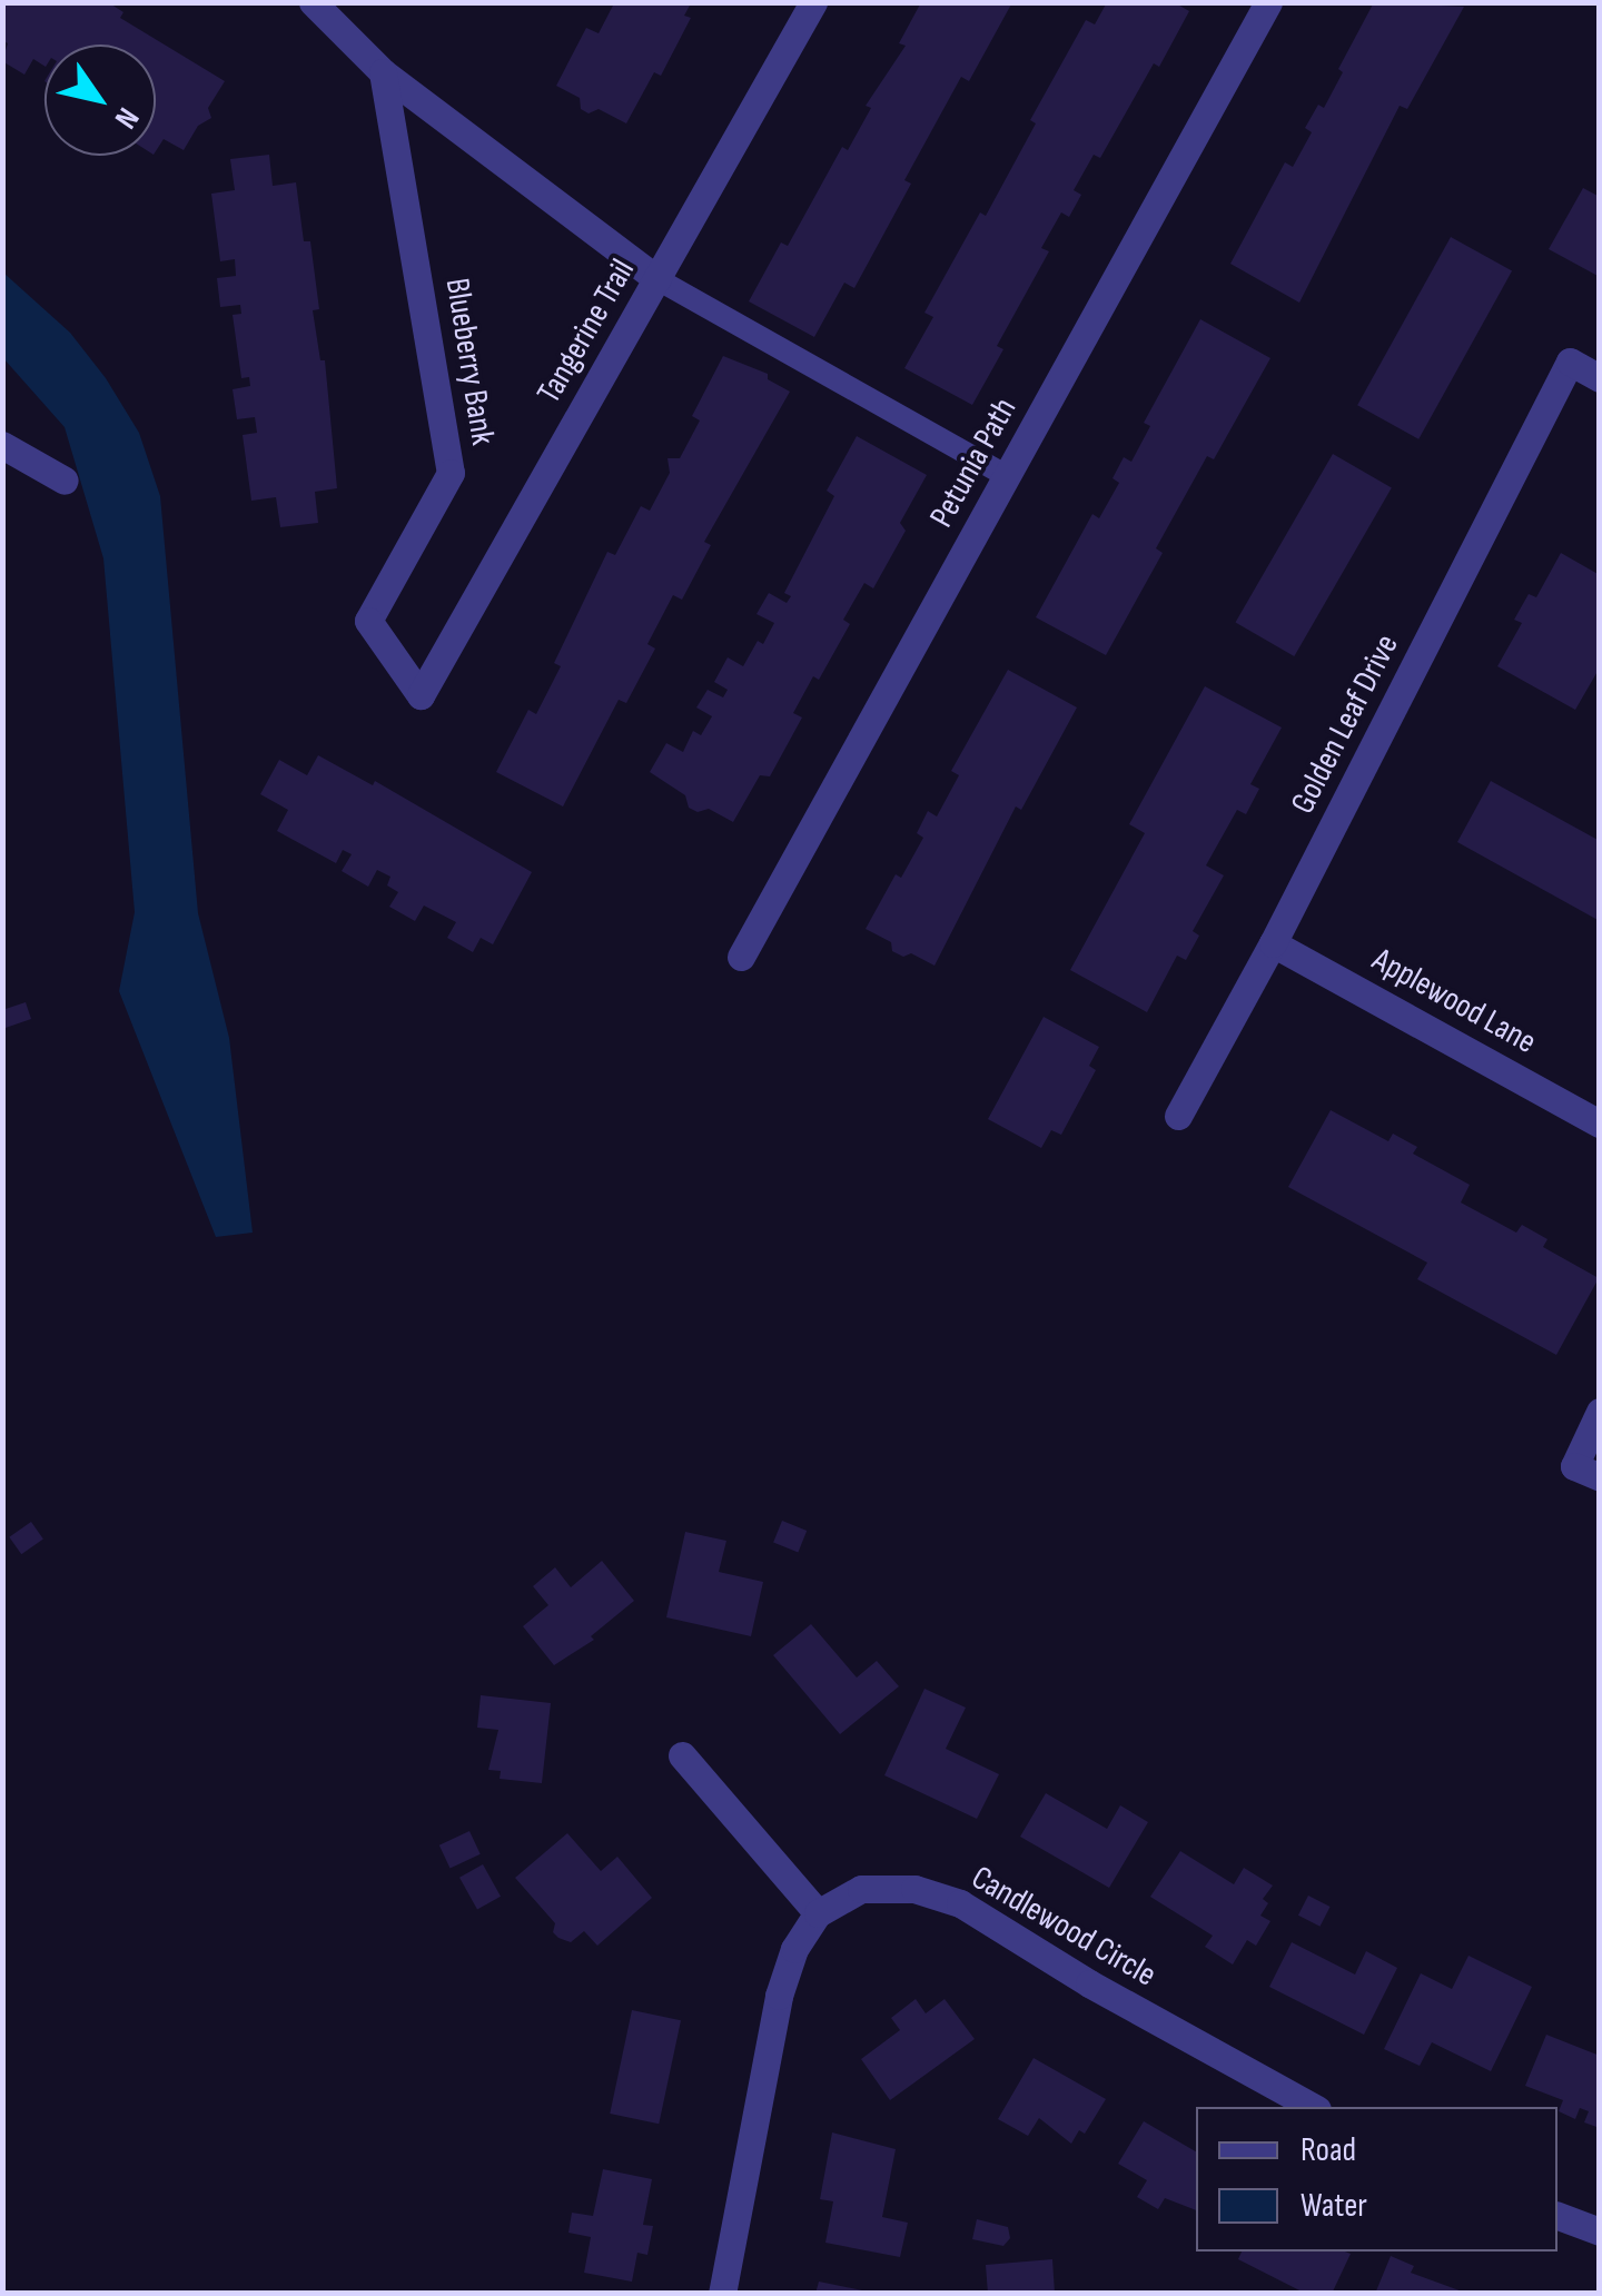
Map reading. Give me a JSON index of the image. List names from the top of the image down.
{
  "streets": {
    "street": [
      "Tangerine Trail",
      "Blueberry Bank",
      "Petunia Path",
      "Golden Leaf Drive",
      "Applewood Lane",
      "Candlewood Circle"
    ]
  },
  "crossings": [
    ["Tangerine Trail", "Blueberry Bank"],
    ["Golden Leaf Drive", "Applewood Lane"]
  ],
  "legend": ["Road", "Water"],
  "north": "bottom right"
}
